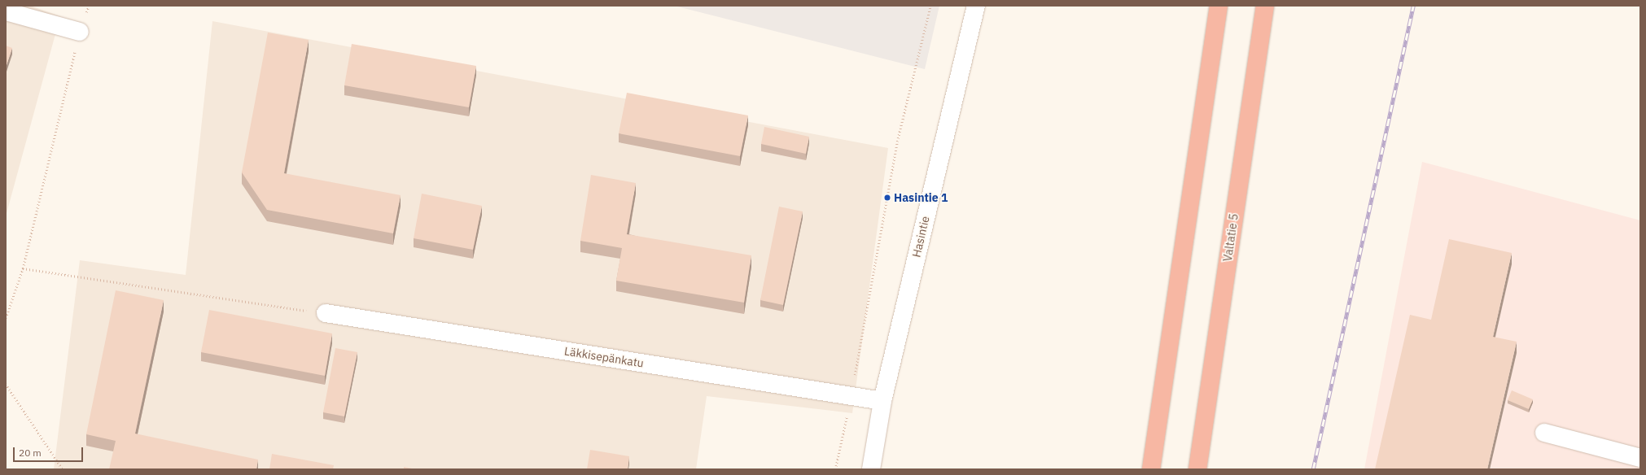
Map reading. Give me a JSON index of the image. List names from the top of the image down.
{
  "streets": {
    "highway": ["Valtatie 5"],
    "street": ["Hasintie", "Läkkisepänkatu"]
  },
  "crossings": [
    ["Hasintie", "Läkkisepänkatu"]
  ],
  "places": ["Hasintie 1"],
  "scale_bar": "20 m"
}
